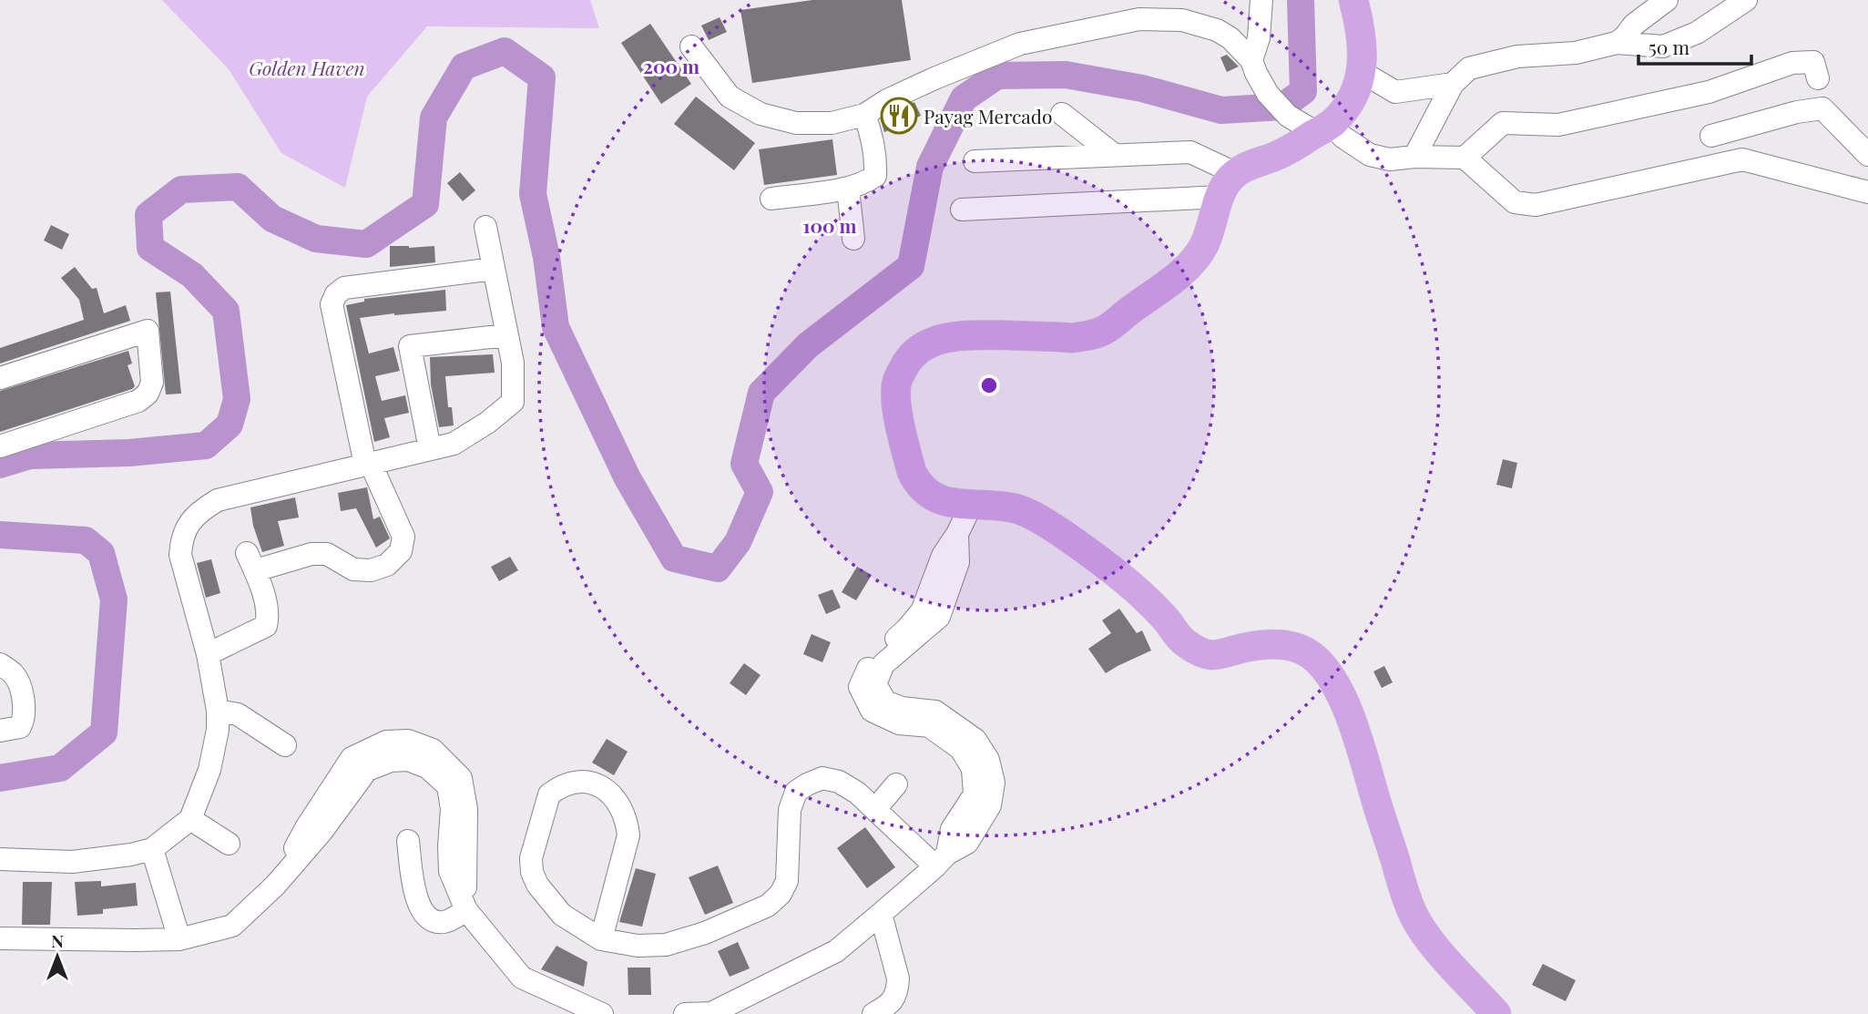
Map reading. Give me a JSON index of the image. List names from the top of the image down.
{
  "parks": ["Golden Haven"],
  "places": {
    "restaurant": ["Payag Mercado"]
  },
  "scale_bar": "50 m",
  "north": "top",
  "rings": ["200 m", "100 m"]
}
